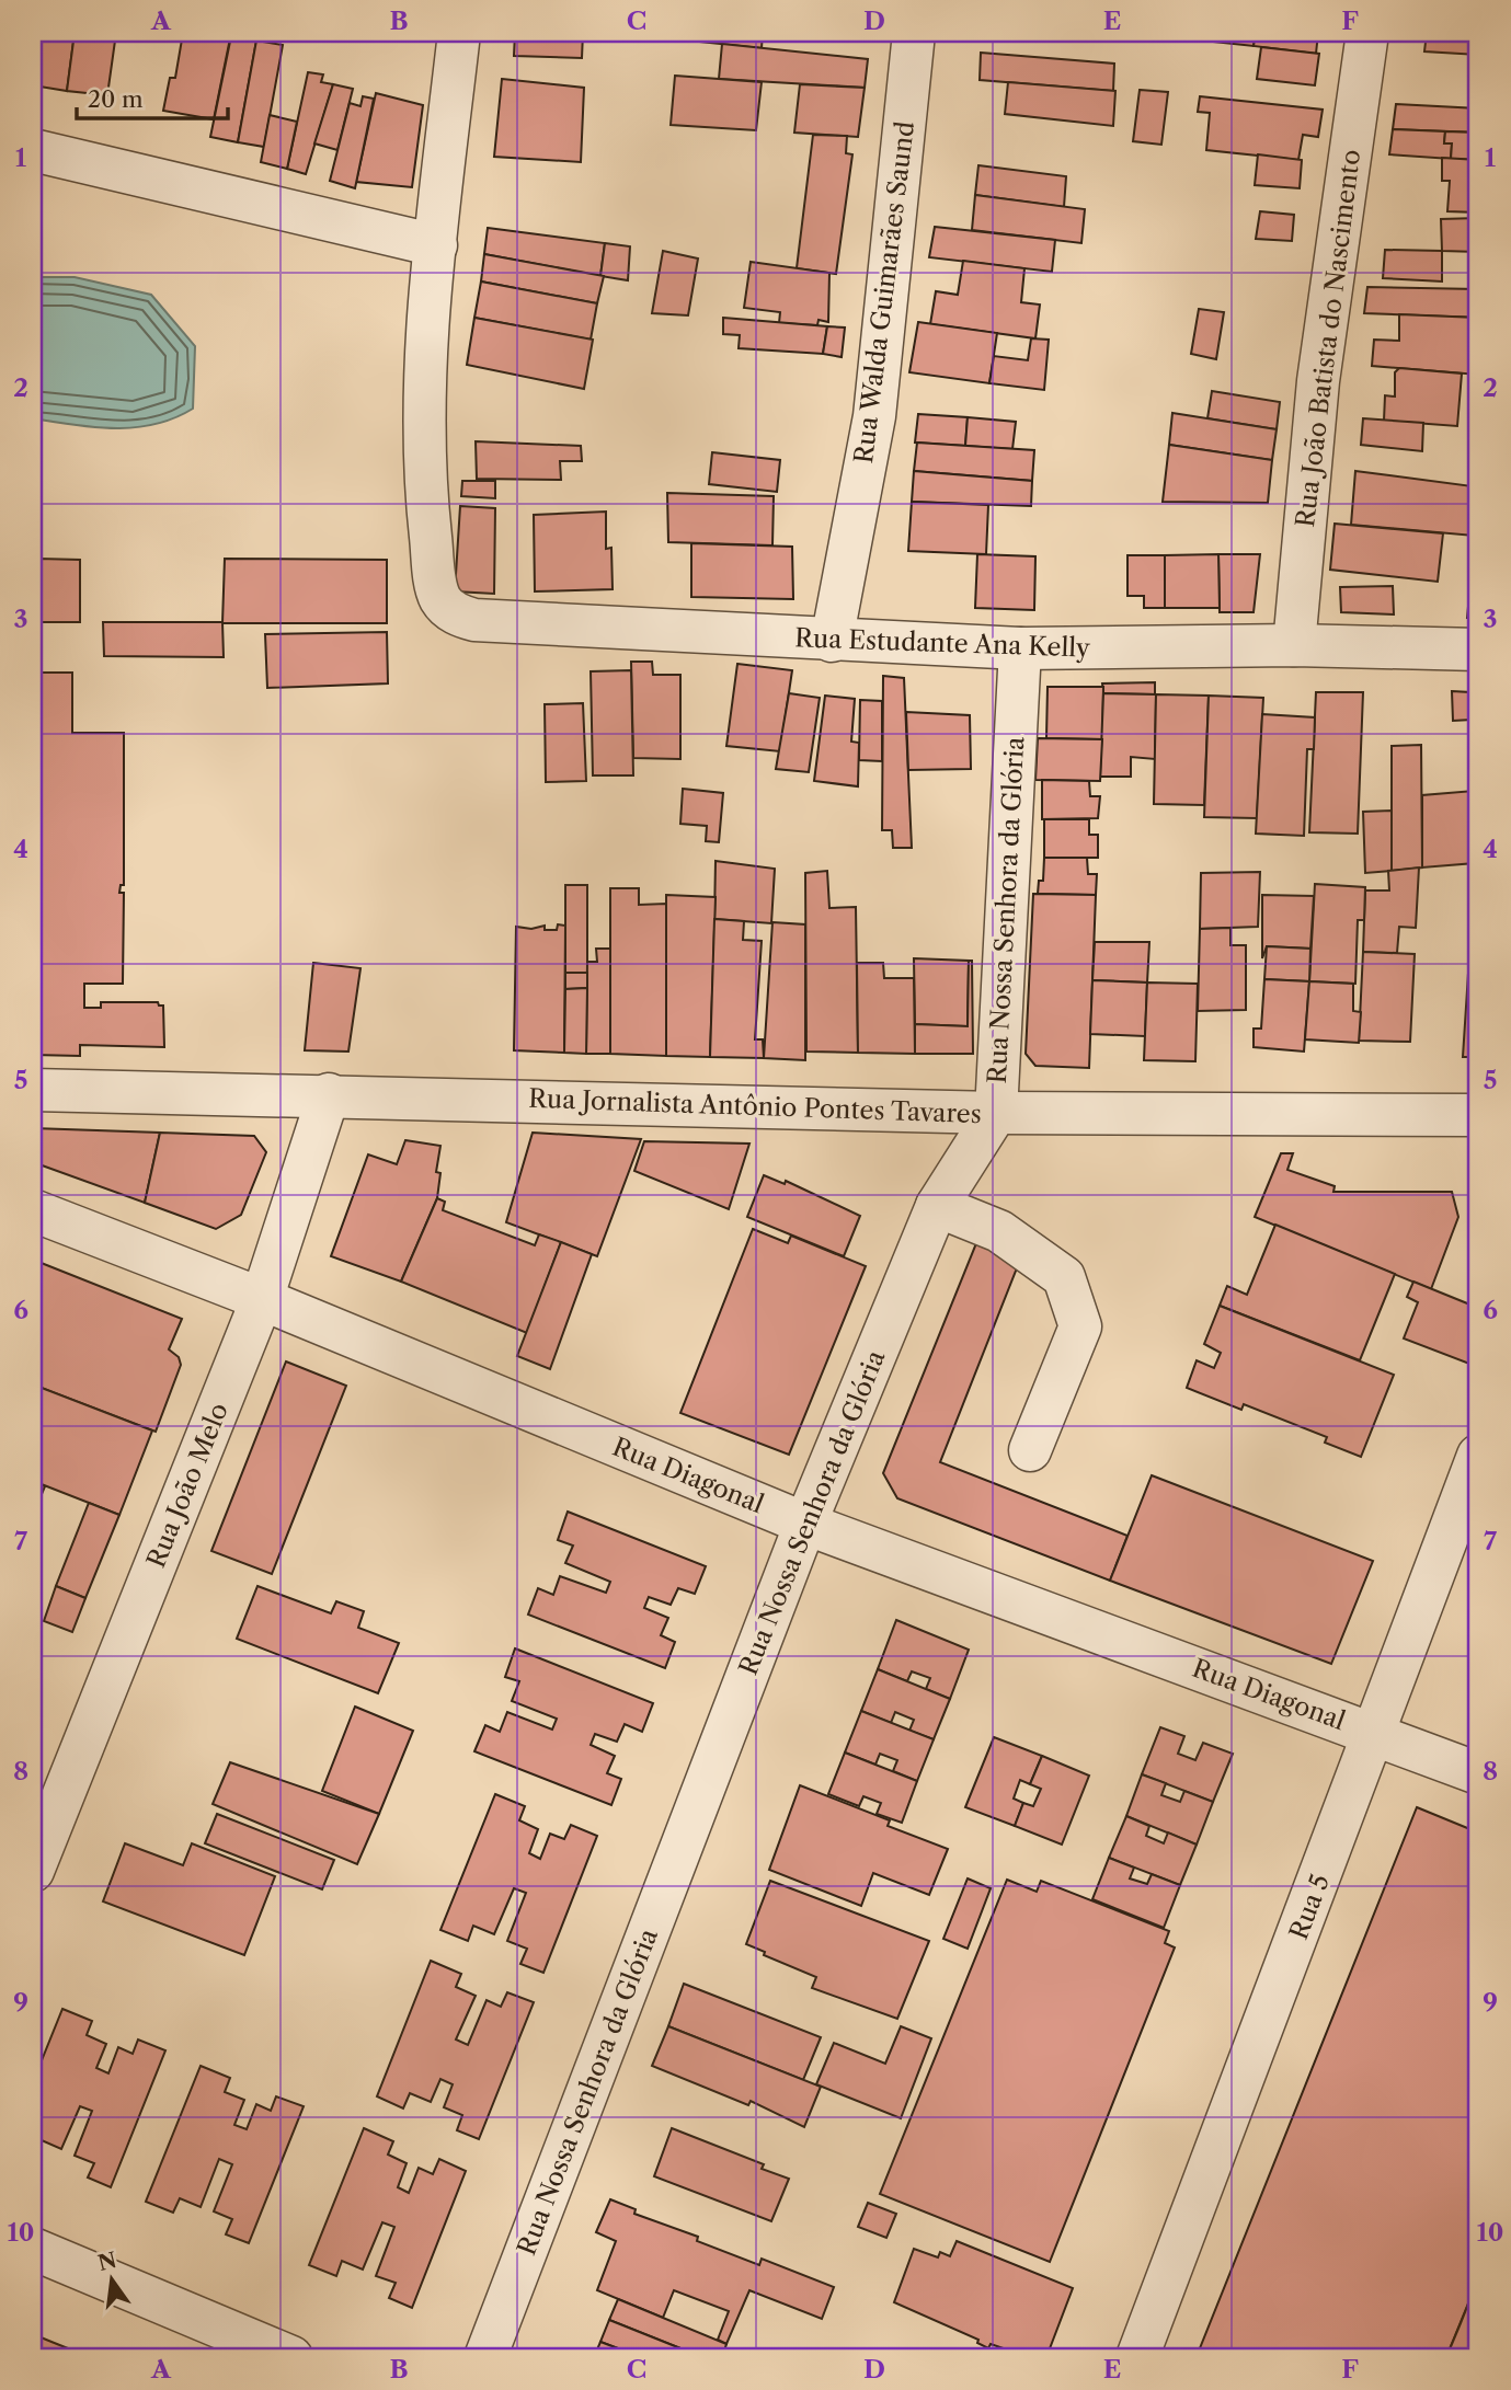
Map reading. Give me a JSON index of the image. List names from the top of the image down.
{
  "streets": {
    "street": [
      "Rua Walda Guimarães Saund",
      "Rua João Batista do Nascimento",
      "Rua Estudante Ana Kelly",
      "Rua Nossa Senhora da Glória",
      "Rua Jornalista Antônio Pontes Tavares",
      "Rua Diagonal",
      "Rua João Melo",
      "Rua 5"
    ]
  },
  "crossings": [
    ["Rua Walda Guimarães Saund", "Rua Estudante Ana Kelly"],
    ["Rua João Batista do Nascimento", "Rua Estudante Ana Kelly"],
    ["Rua Estudante Ana Kelly", "Rua Nossa Senhora da Glória"],
    ["Rua Nossa Senhora da Glória", "Rua Jornalista Antônio Pontes Tavares"],
    ["Rua Nossa Senhora da Glória", "Rua Diagonal"],
    ["Rua Jornalista Antônio Pontes Tavares", "Rua João Melo"],
    ["Rua Diagonal", "Rua João Melo"],
    ["Rua Diagonal", "Rua 5"]
  ],
  "scale_bar": "20 m",
  "north": "top",
  "grid": {
    "columns": [
      "A",
      "B",
      "C",
      "D",
      "E",
      "F"
    ],
    "rows": [
      "1",
      "2",
      "3",
      "4",
      "5",
      "6",
      "7",
      "8",
      "9",
      "10"
    ]
  }
}
